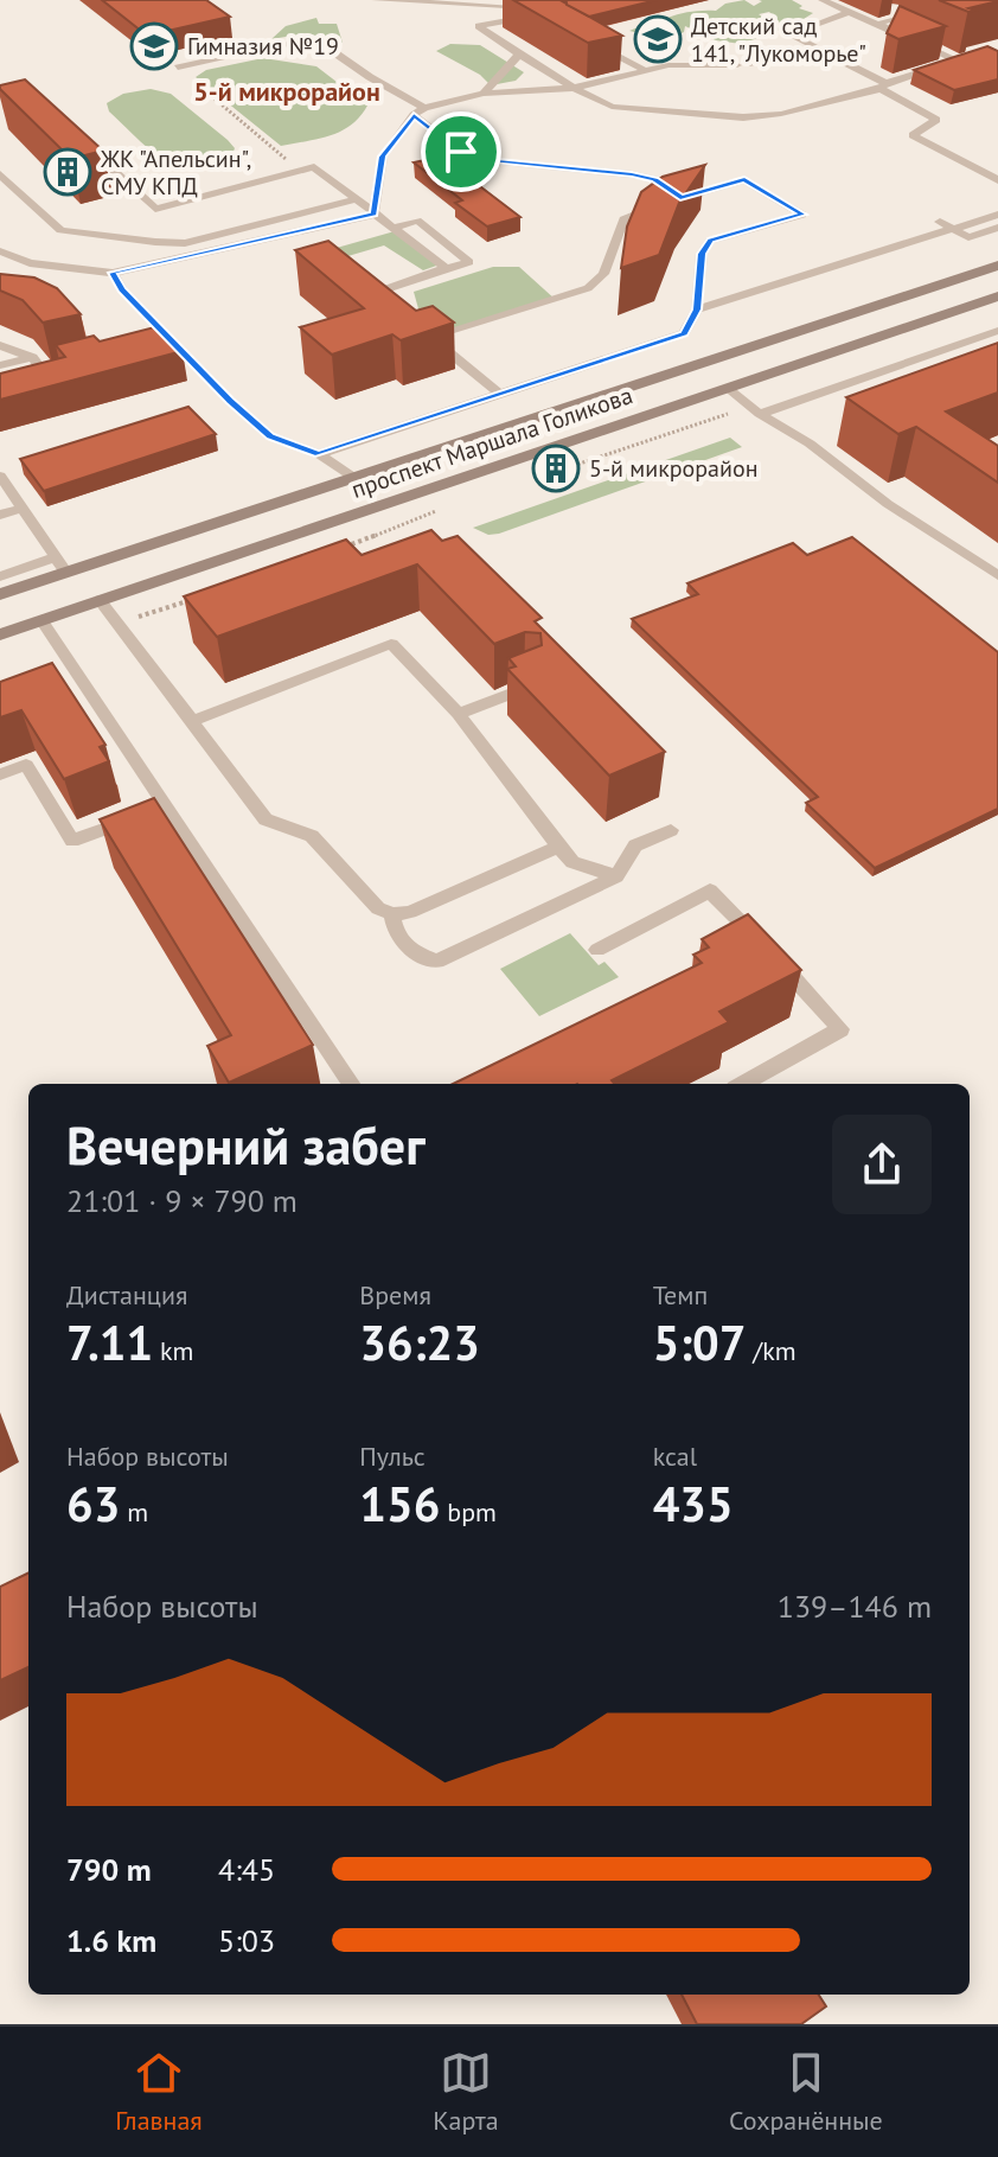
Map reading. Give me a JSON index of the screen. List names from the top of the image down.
{
  "streets": {
    "main road": ["проспект Маршала Голикова"]
  },
  "districts": ["5-й микрорайон"],
  "places": {
    "school or university": ["Детский сад 141, \"Лукоморье\"", "Гимназия №19"],
    "building": ["ЖК \"Апельсин\", СМУ КПД", "5-й микрорайон"]
  },
  "page": {
    "heading": ["Вечерний забег", "21:01 · 9 × 790 m"],
    "stats": [
      ["Дистанция", "7.11 km"],
      ["Время", "36:23"],
      ["Темп", "5:07 /km"],
      ["Набор высоты", "63 m"],
      ["Пульс", "156 bpm"],
      ["kcal", "435"]
    ],
    "chart": ["Набор высоты", "139–146 m"],
    "list": [
      {
        "name": "790 m",
        "note": "4:45"
      },
      {
        "name": "1.6 km",
        "note": "5:03"
      }
    ],
    "tabs": ["Главная", "Карта", "Сохранённые"]
  }
}
